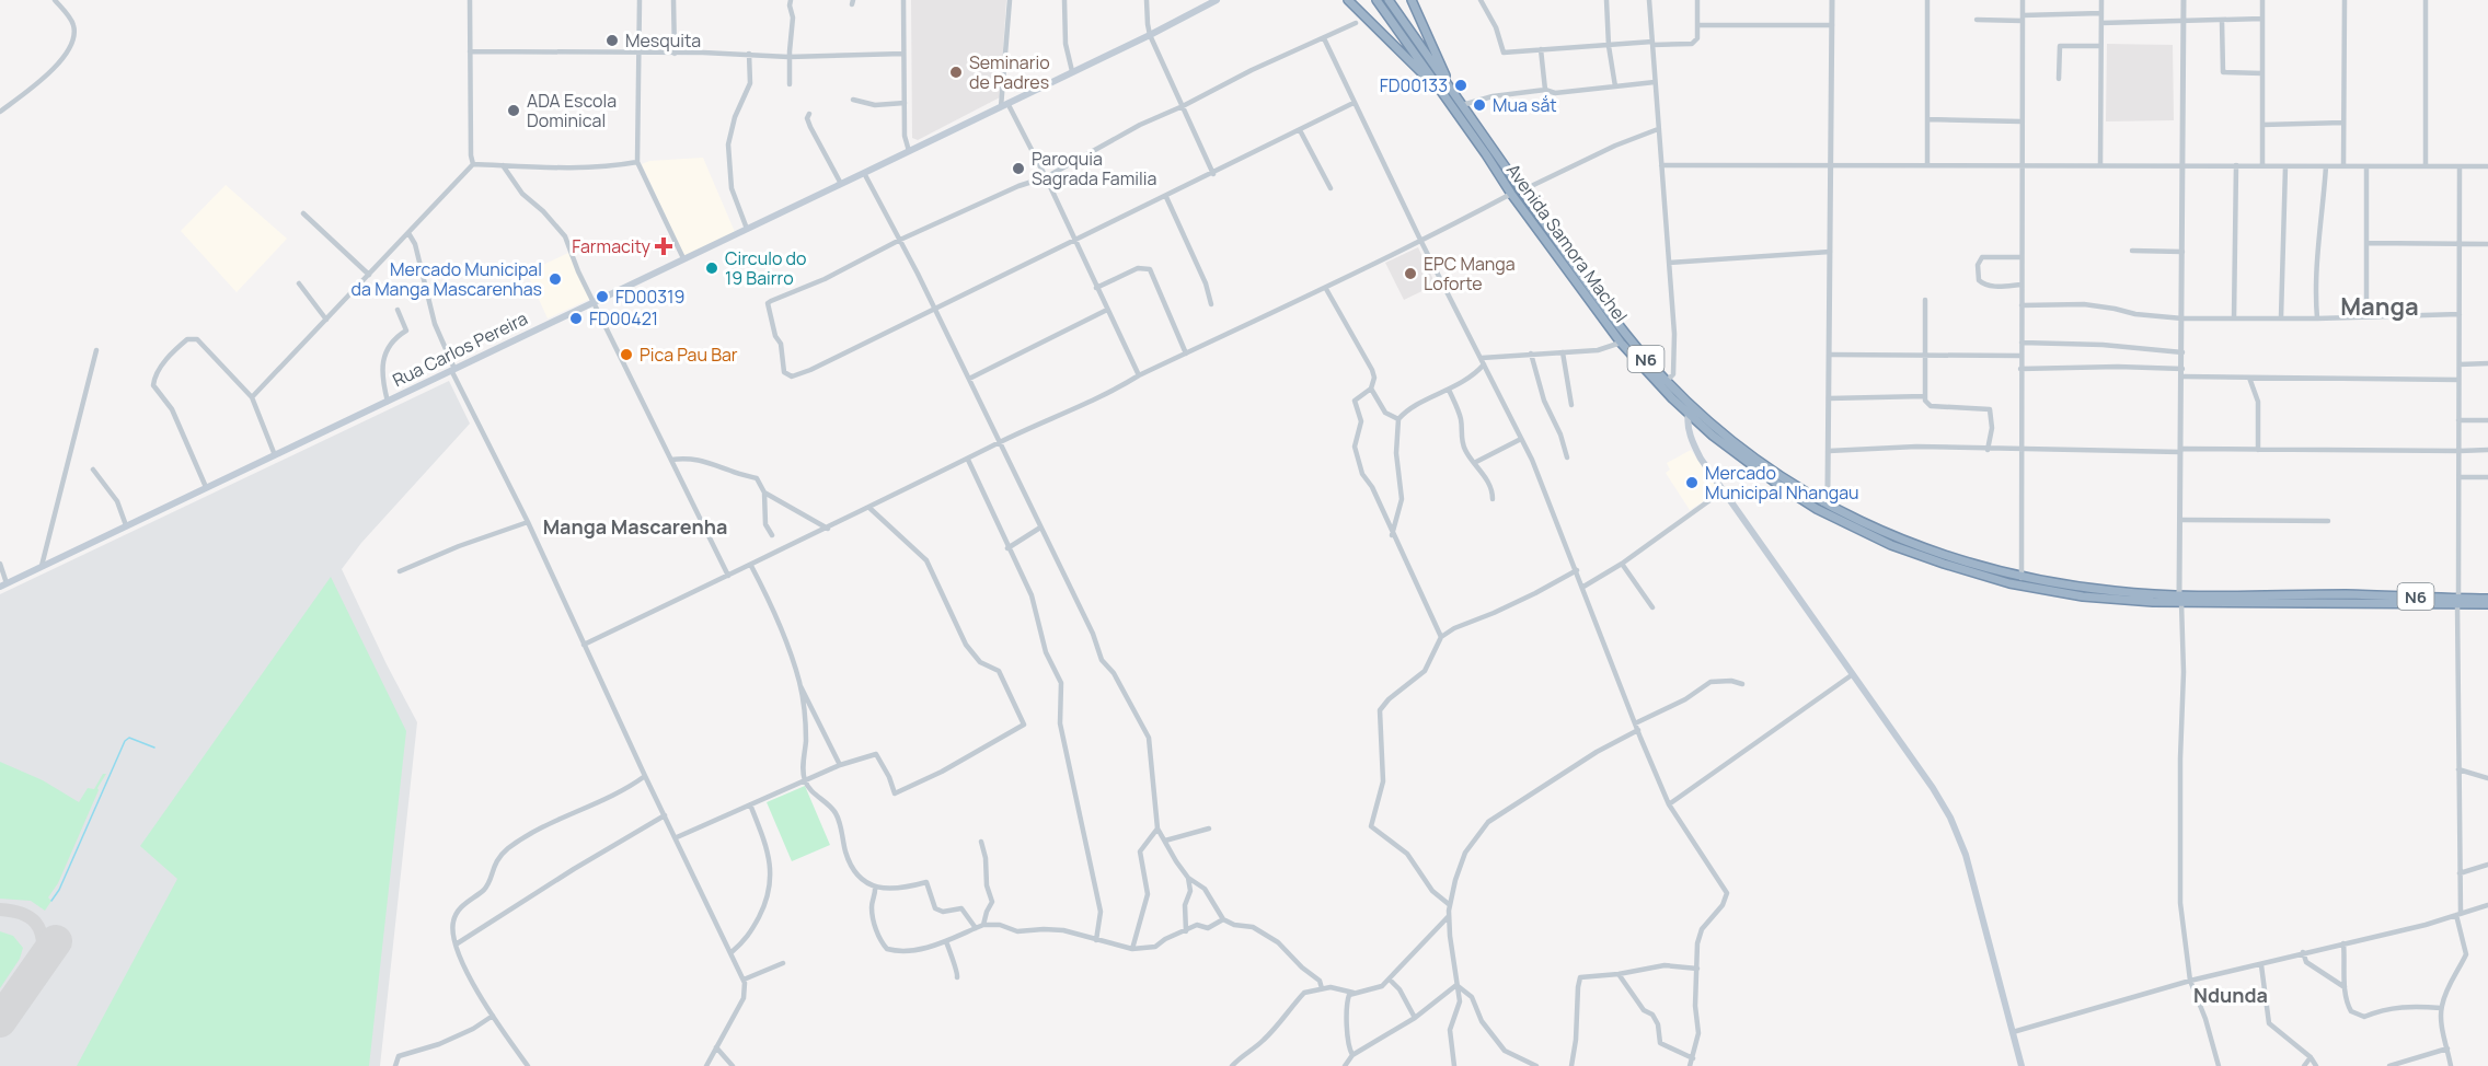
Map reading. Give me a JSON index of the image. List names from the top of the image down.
{
  "streets": {
    "highway": ["Avenida Samora Machel", "N6"],
    "main road": ["Rua Carlos Pereira"]
  },
  "crossings": [
    ["Avenida Samora Machel", "N6"]
  ],
  "districts": ["Manga", "Manga Mascarenha", "Ndunda"],
  "places": {
    "other": [
      "Mesquita",
      "Seminario de Padres",
      "FD00133",
      "Mua sắt",
      "ADA Escola Dominical",
      "Paroquia Sagrada Familia",
      "Circulo do 19 Bairro",
      "EPC Manga Loforte",
      "Mercado Municipal da Manga Mascarenhas",
      "FD00319",
      "FD00421",
      "Pica Pau Bar",
      "Mercado Municipal Nhangau"
    ],
    "health": ["Farmacity"]
  }
}
